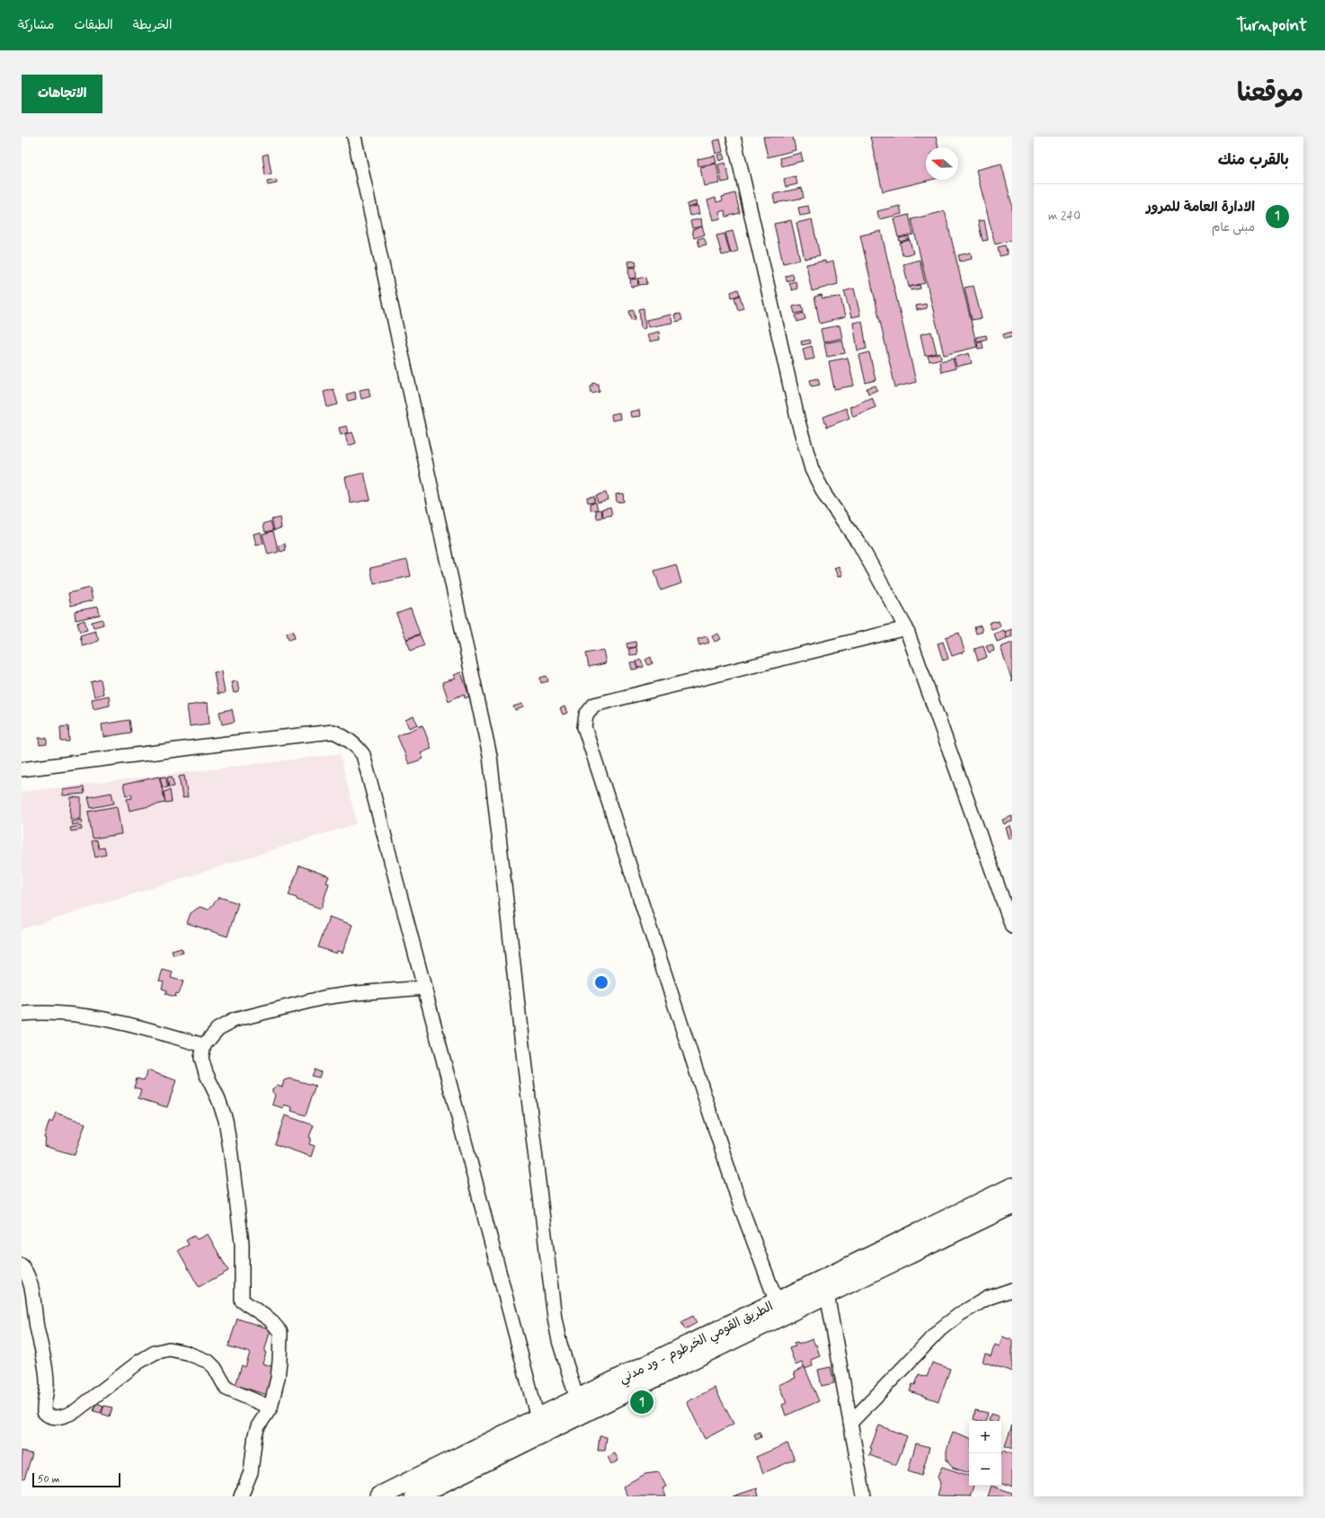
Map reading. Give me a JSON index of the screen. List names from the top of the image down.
{
  "streets": {
    "highway": ["الطريق القومي الخرطوم - ود مدني"]
  },
  "scale_bar": "50 m",
  "north": "left",
  "page": {
    "header": "Turnpoint",
    "nav": ["الخريطة", "الطبقات", "مشاركة"],
    "title": "موقعنا",
    "buttons": "الاتجاهات",
    "heading": "بالقرب منك",
    "list": [
      {
        "mark": "1",
        "name": "الادارة العامة للمرور",
        "note": "مبنى عام",
        "value": "240 m"
      }
    ],
    "pins": "1",
    "map_buttons": ["+", "−"],
    "scale": "50 m"
  }
}
